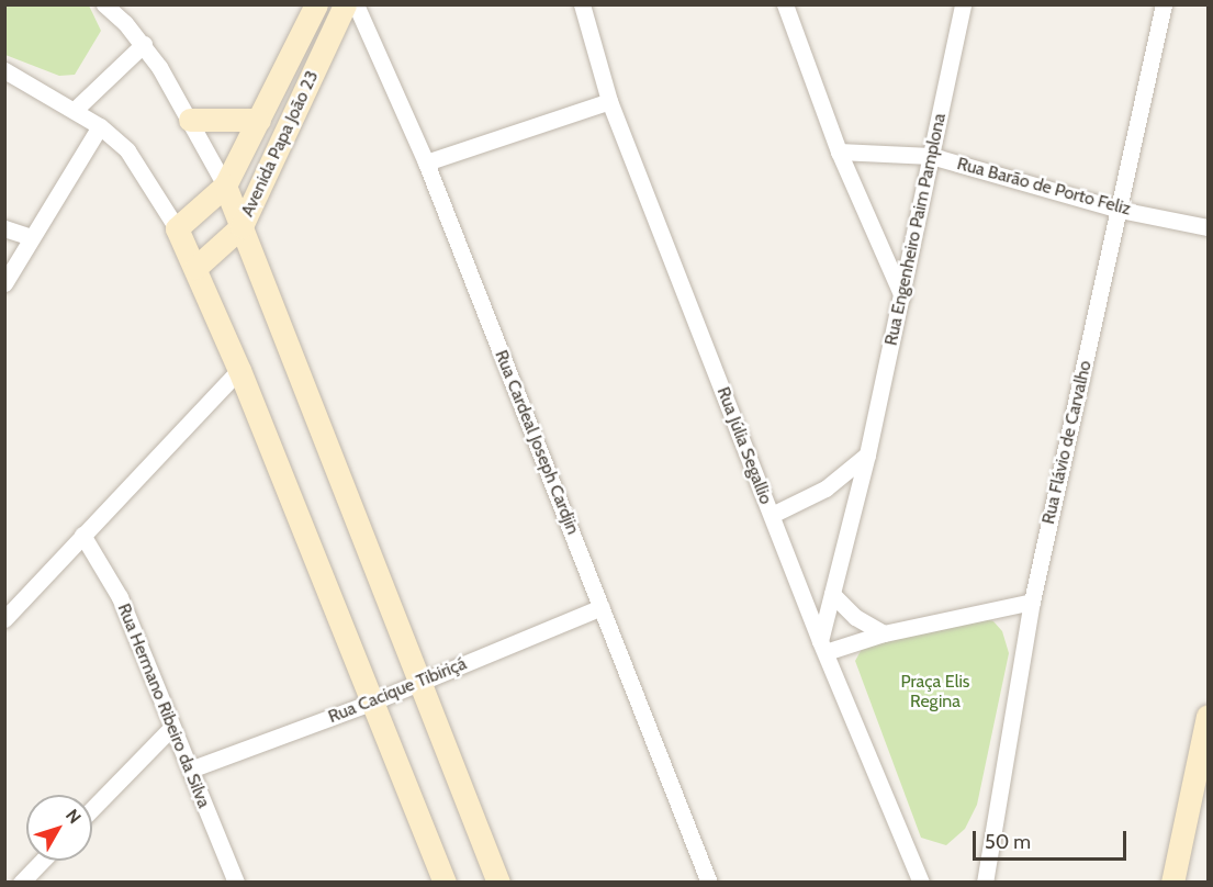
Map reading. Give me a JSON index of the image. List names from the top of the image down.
{
  "streets": {
    "street": [
      "Avenida Papa João 23",
      "Rua Barão de Porto Feliz",
      "Rua Engenheiro Paim Pamplona",
      "Rua Cardeal Joseph Cardjin",
      "Rua Flávio de Carvalho",
      "Rua Júlia Segallio",
      "Rua Cacique Tibiriçá",
      "Rua Hermano Ribeiro da Silva"
    ]
  },
  "crossings": [
    ["Rua Barão de Porto Feliz", "Rua Engenheiro Paim Pamplona"],
    ["Rua Barão de Porto Feliz", "Rua Flávio de Carvalho"],
    ["Rua Engenheiro Paim Pamplona", "Rua Júlia Segallio"],
    ["Rua Cardeal Joseph Cardjin", "Rua Cacique Tibiriçá"],
    ["Rua Cacique Tibiriçá", "Rua Hermano Ribeiro da Silva"]
  ],
  "parks": ["Praça Elis Regina"],
  "scale_bar": "50 m",
  "north": "top right"
}
